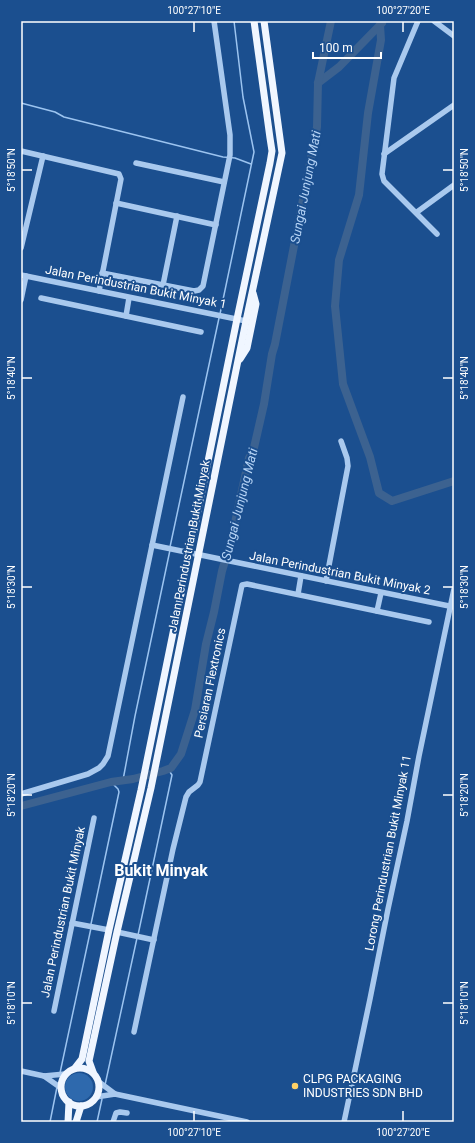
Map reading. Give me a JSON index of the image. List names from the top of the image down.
{
  "streets": {
    "main road": ["Jalan Perindustrian Bukit Minyak"],
    "street": [
      "Jalan Perindustrian Bukit Minyak 1",
      "Jalan Perindustrian Bukit Minyak 2",
      "Persiaran Flextronics",
      "Lorong Perindustrian Bukit Minyak 11"
    ]
  },
  "crossings": [
    ["Jalan Perindustrian Bukit Minyak 1", "Jalan Perindustrian Bukit Minyak"],
    ["Jalan Perindustrian Bukit Minyak", "Jalan Perindustrian Bukit Minyak 2"],
    ["Jalan Perindustrian Bukit Minyak 2", "Lorong Perindustrian Bukit Minyak 11"]
  ],
  "districts": ["Bukit Minyak"],
  "water": ["Sungai Junjung Mati"],
  "places": ["CLPG PACKAGING INDUSTRIES SDN BHD"],
  "scale_bar": "100 m",
  "coordinates": [
    "100°27'10\"E",
    "100°27'20\"E",
    "5°18'50\"N",
    "5°18'40\"N",
    "5°18'30\"N",
    "5°18'20\"N",
    "5°18'10\"N"
  ]
}
